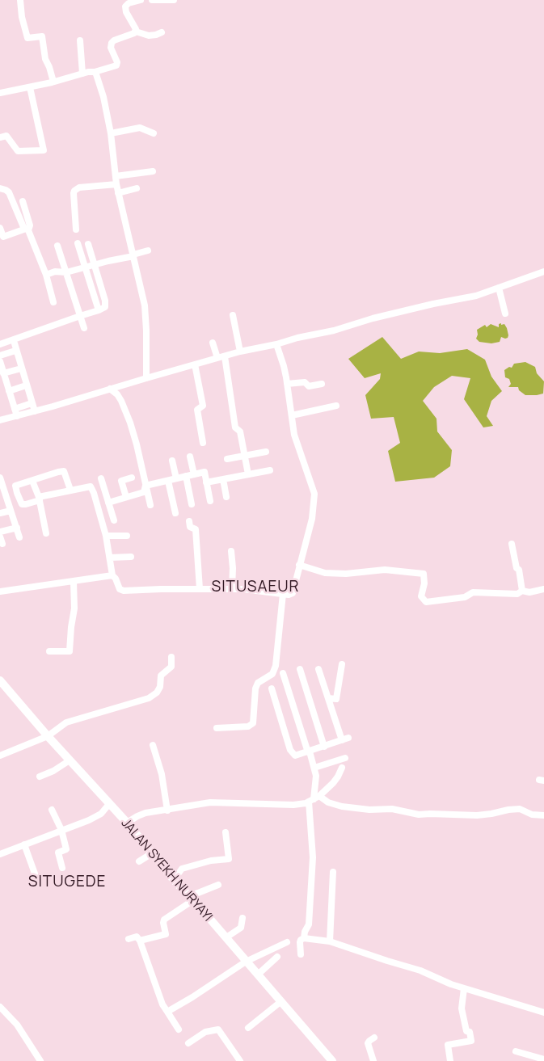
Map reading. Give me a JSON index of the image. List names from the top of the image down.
{
  "streets": {
    "main road": ["JALAN SYEKH NURYAYI"]
  },
  "districts": ["SITUSAEUR", "SITUGEDE"]
}
